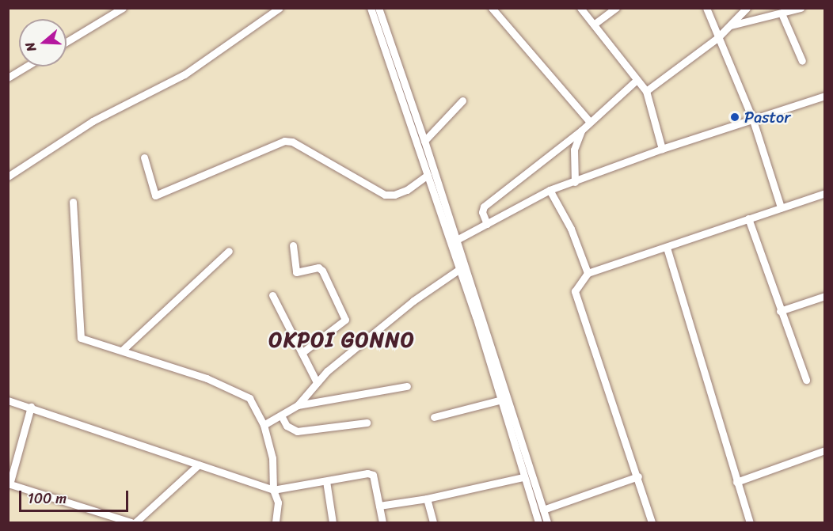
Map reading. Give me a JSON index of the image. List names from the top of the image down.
{
  "districts": ["OKPOI GONNO"],
  "places": ["Pastor"],
  "scale_bar": "100 m",
  "north": "left"
}
